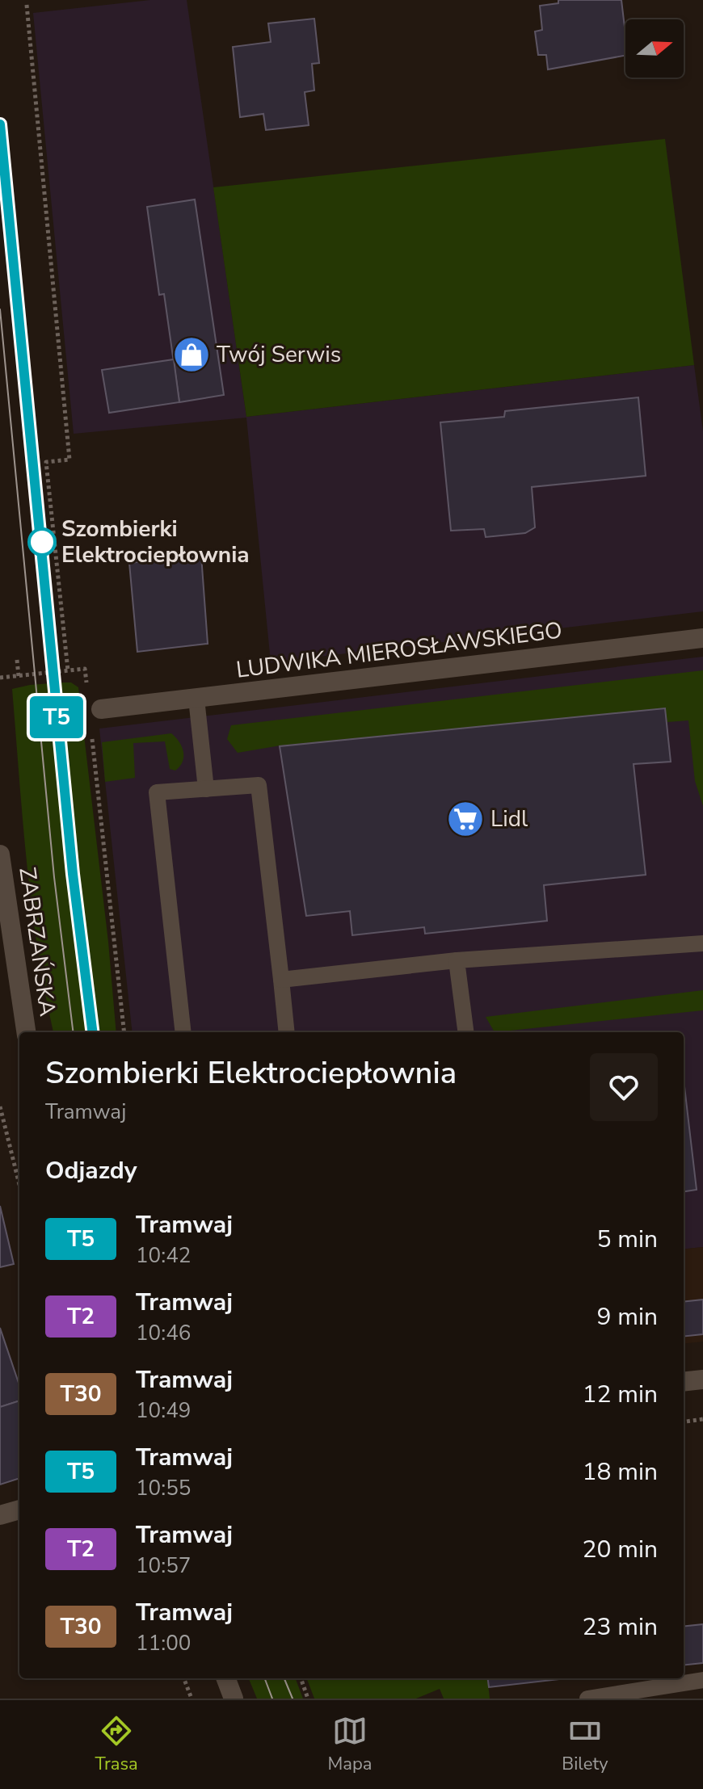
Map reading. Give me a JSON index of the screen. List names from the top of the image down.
{
  "streets": {
    "street": ["LUDWIKA MIEROSŁAWSKIEGO", "ZABRZAŃSKA"]
  },
  "places": {
    "shop": ["Twój Serwis"],
    "other": ["Szombierki Elektrociepłownia"],
    "supermarket": ["Lidl"]
  },
  "lines": ["tram line T5"],
  "north": "right",
  "page": {
    "on_map": "T5",
    "heading": [
      ["Szombierki Elektrociepłownia", "Tramwaj"],
      "Odjazdy"
    ],
    "list": [
      {
        "mark": "T5",
        "name": "Tramwaj",
        "note": "10:42",
        "value": "5 min"
      },
      {
        "mark": "T2",
        "name": "Tramwaj",
        "note": "10:46",
        "value": "9 min"
      },
      {
        "mark": "T30",
        "name": "Tramwaj",
        "note": "10:49",
        "value": "12 min"
      },
      {
        "mark": "T5",
        "name": "Tramwaj",
        "note": "10:55",
        "value": "18 min"
      },
      {
        "mark": "T2",
        "name": "Tramwaj",
        "note": "10:57",
        "value": "20 min"
      },
      {
        "mark": "T30",
        "name": "Tramwaj",
        "note": "11:00",
        "value": "23 min"
      }
    ],
    "tabs": ["Trasa", "Mapa", "Bilety"]
  }
}
